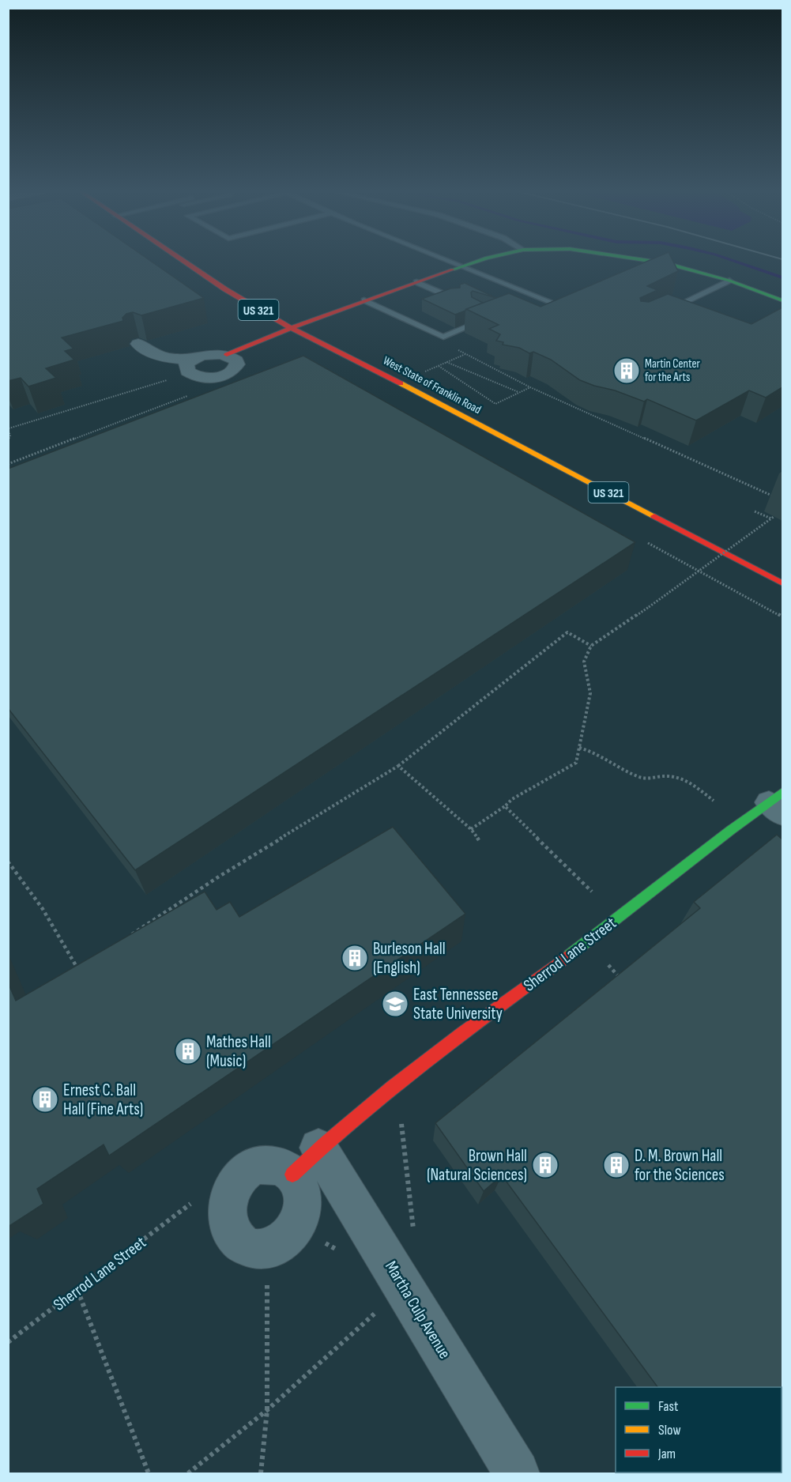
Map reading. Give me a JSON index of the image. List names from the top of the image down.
{
  "streets": {
    "main road": ["US 321", "West State of Franklin Road", "Sherrod Lane Street"],
    "street": ["Martha Culp Avenue"]
  },
  "crossings": [
    ["Sherrod Lane Street", "Martha Culp Avenue"]
  ],
  "places": {
    "building": [
      "Martin Center for the Arts",
      "Burleson Hall (English)",
      "Mathes Hall (Music)",
      "Ernest C. Ball Hall (Fine Arts)",
      "Brown Hall (Natural Sciences)",
      "D. M. Brown Hall for the Sciences"
    ],
    "school or university": ["East Tennessee State University"]
  },
  "legend": ["Fast", "Slow", "Jam"]
}
